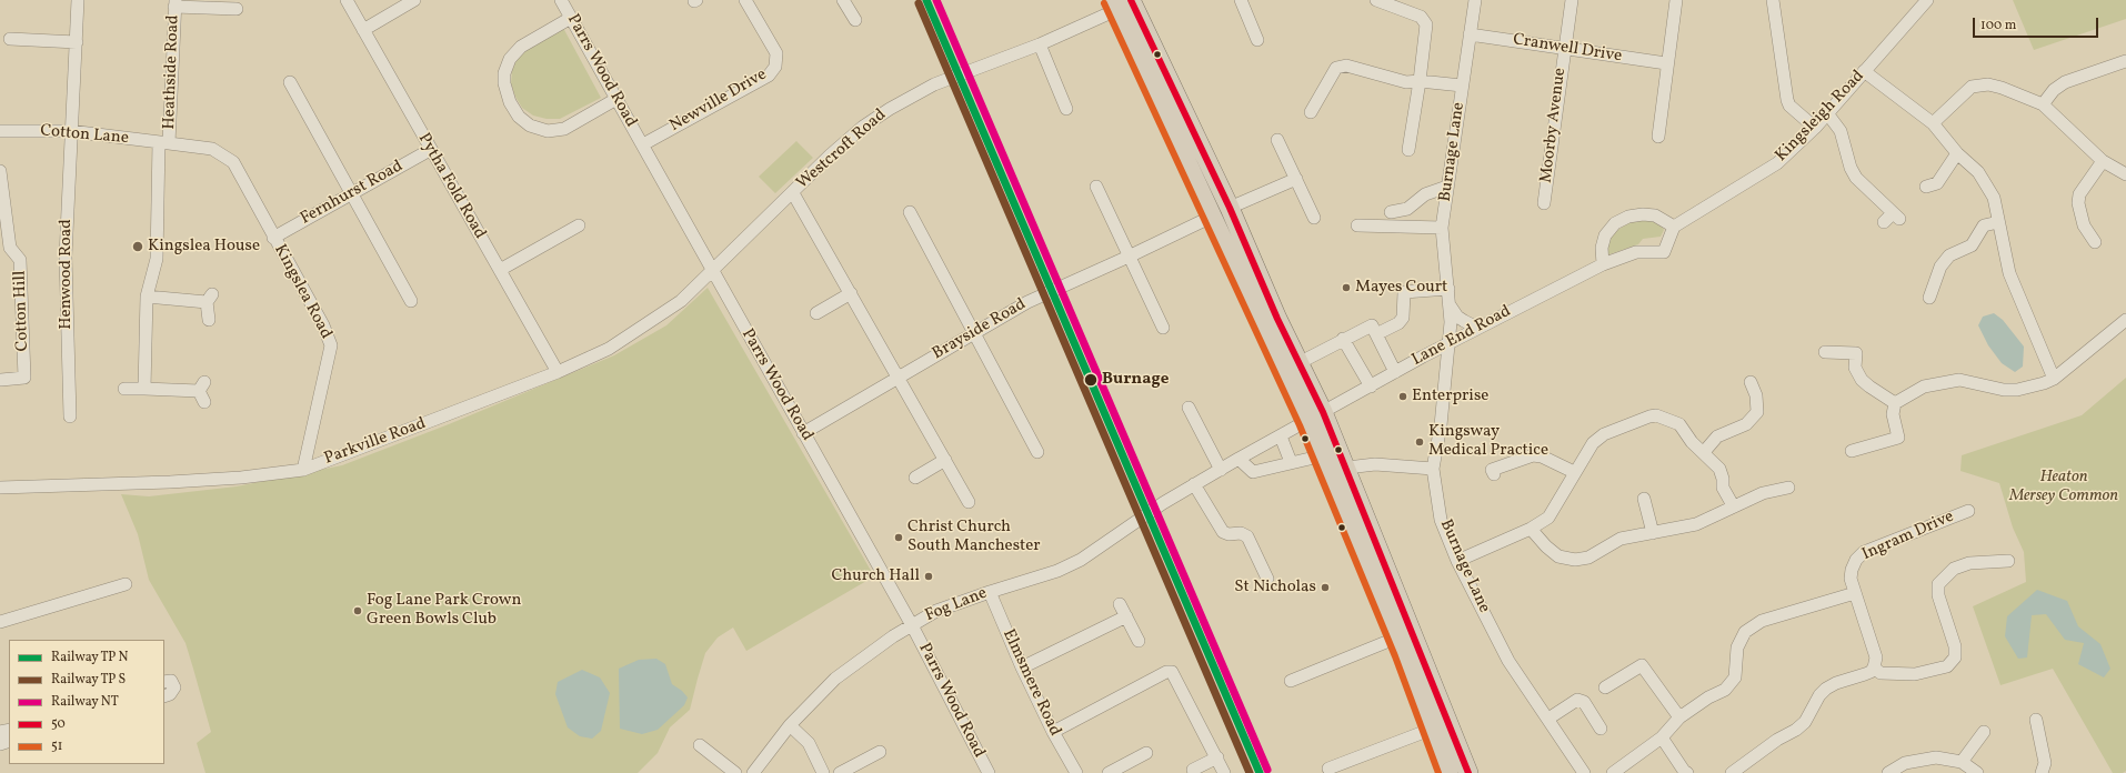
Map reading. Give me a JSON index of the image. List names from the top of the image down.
{
  "streets": {
    "street": [
      "Cranwell Drive",
      "Parrs Wood Road",
      "Heathside Road",
      "Newville Drive",
      "Kingsleigh Road",
      "Moorby Avenue",
      "Cotton Lane",
      "Westcroft Road",
      "Burnage Lane",
      "Pytha Fold Road",
      "Fernhurst Road",
      "Henwood Road",
      "Kingslea Road",
      "Cotton Hill",
      "Brayside Road",
      "Lane End Road",
      "Parkville Road",
      "Ingram Drive",
      "Fog Lane",
      "Elmsmere Road"
    ]
  },
  "crossings": [
    ["Cranwell Drive", "Moorby Avenue"],
    ["Cranwell Drive", "Burnage Lane"],
    ["Parrs Wood Road", "Newville Drive"],
    ["Parrs Wood Road", "Westcroft Road"],
    ["Parrs Wood Road", "Brayside Road"],
    ["Parrs Wood Road", "Parkville Road"],
    ["Parrs Wood Road", "Fog Lane"],
    ["Heathside Road", "Cotton Lane"],
    ["Heathside Road", "Kingslea Road"],
    ["Kingsleigh Road", "Lane End Road"],
    ["Cotton Lane", "Henwood Road"],
    ["Cotton Lane", "Kingslea Road"],
    ["Westcroft Road", "Parkville Road"],
    ["Burnage Lane", "Lane End Road"],
    ["Pytha Fold Road", "Fernhurst Road"],
    ["Pytha Fold Road", "Parkville Road"],
    ["Fernhurst Road", "Kingslea Road"],
    ["Kingslea Road", "Parkville Road"],
    ["Lane End Road", "Fog Lane"],
    ["Fog Lane", "Elmsmere Road"]
  ],
  "parks": ["Heaton Mersey Common"],
  "places": [
    "Kingslea House",
    "Mayes Court",
    "Burnage",
    "Enterprise",
    "Kingsway Medical Practice",
    "Christ Church South Manchester",
    "Church Hall",
    "St Nicholas",
    "Fog Lane Park Crown Green Bowls Club"
  ],
  "lines": ["rail line NT", "transit line 50", "transit line 51"],
  "legend": [
    "Railway TP N",
    "Railway TP S",
    "Railway NT",
    "50",
    "51"
  ],
  "scale_bar": "100 m"
}
